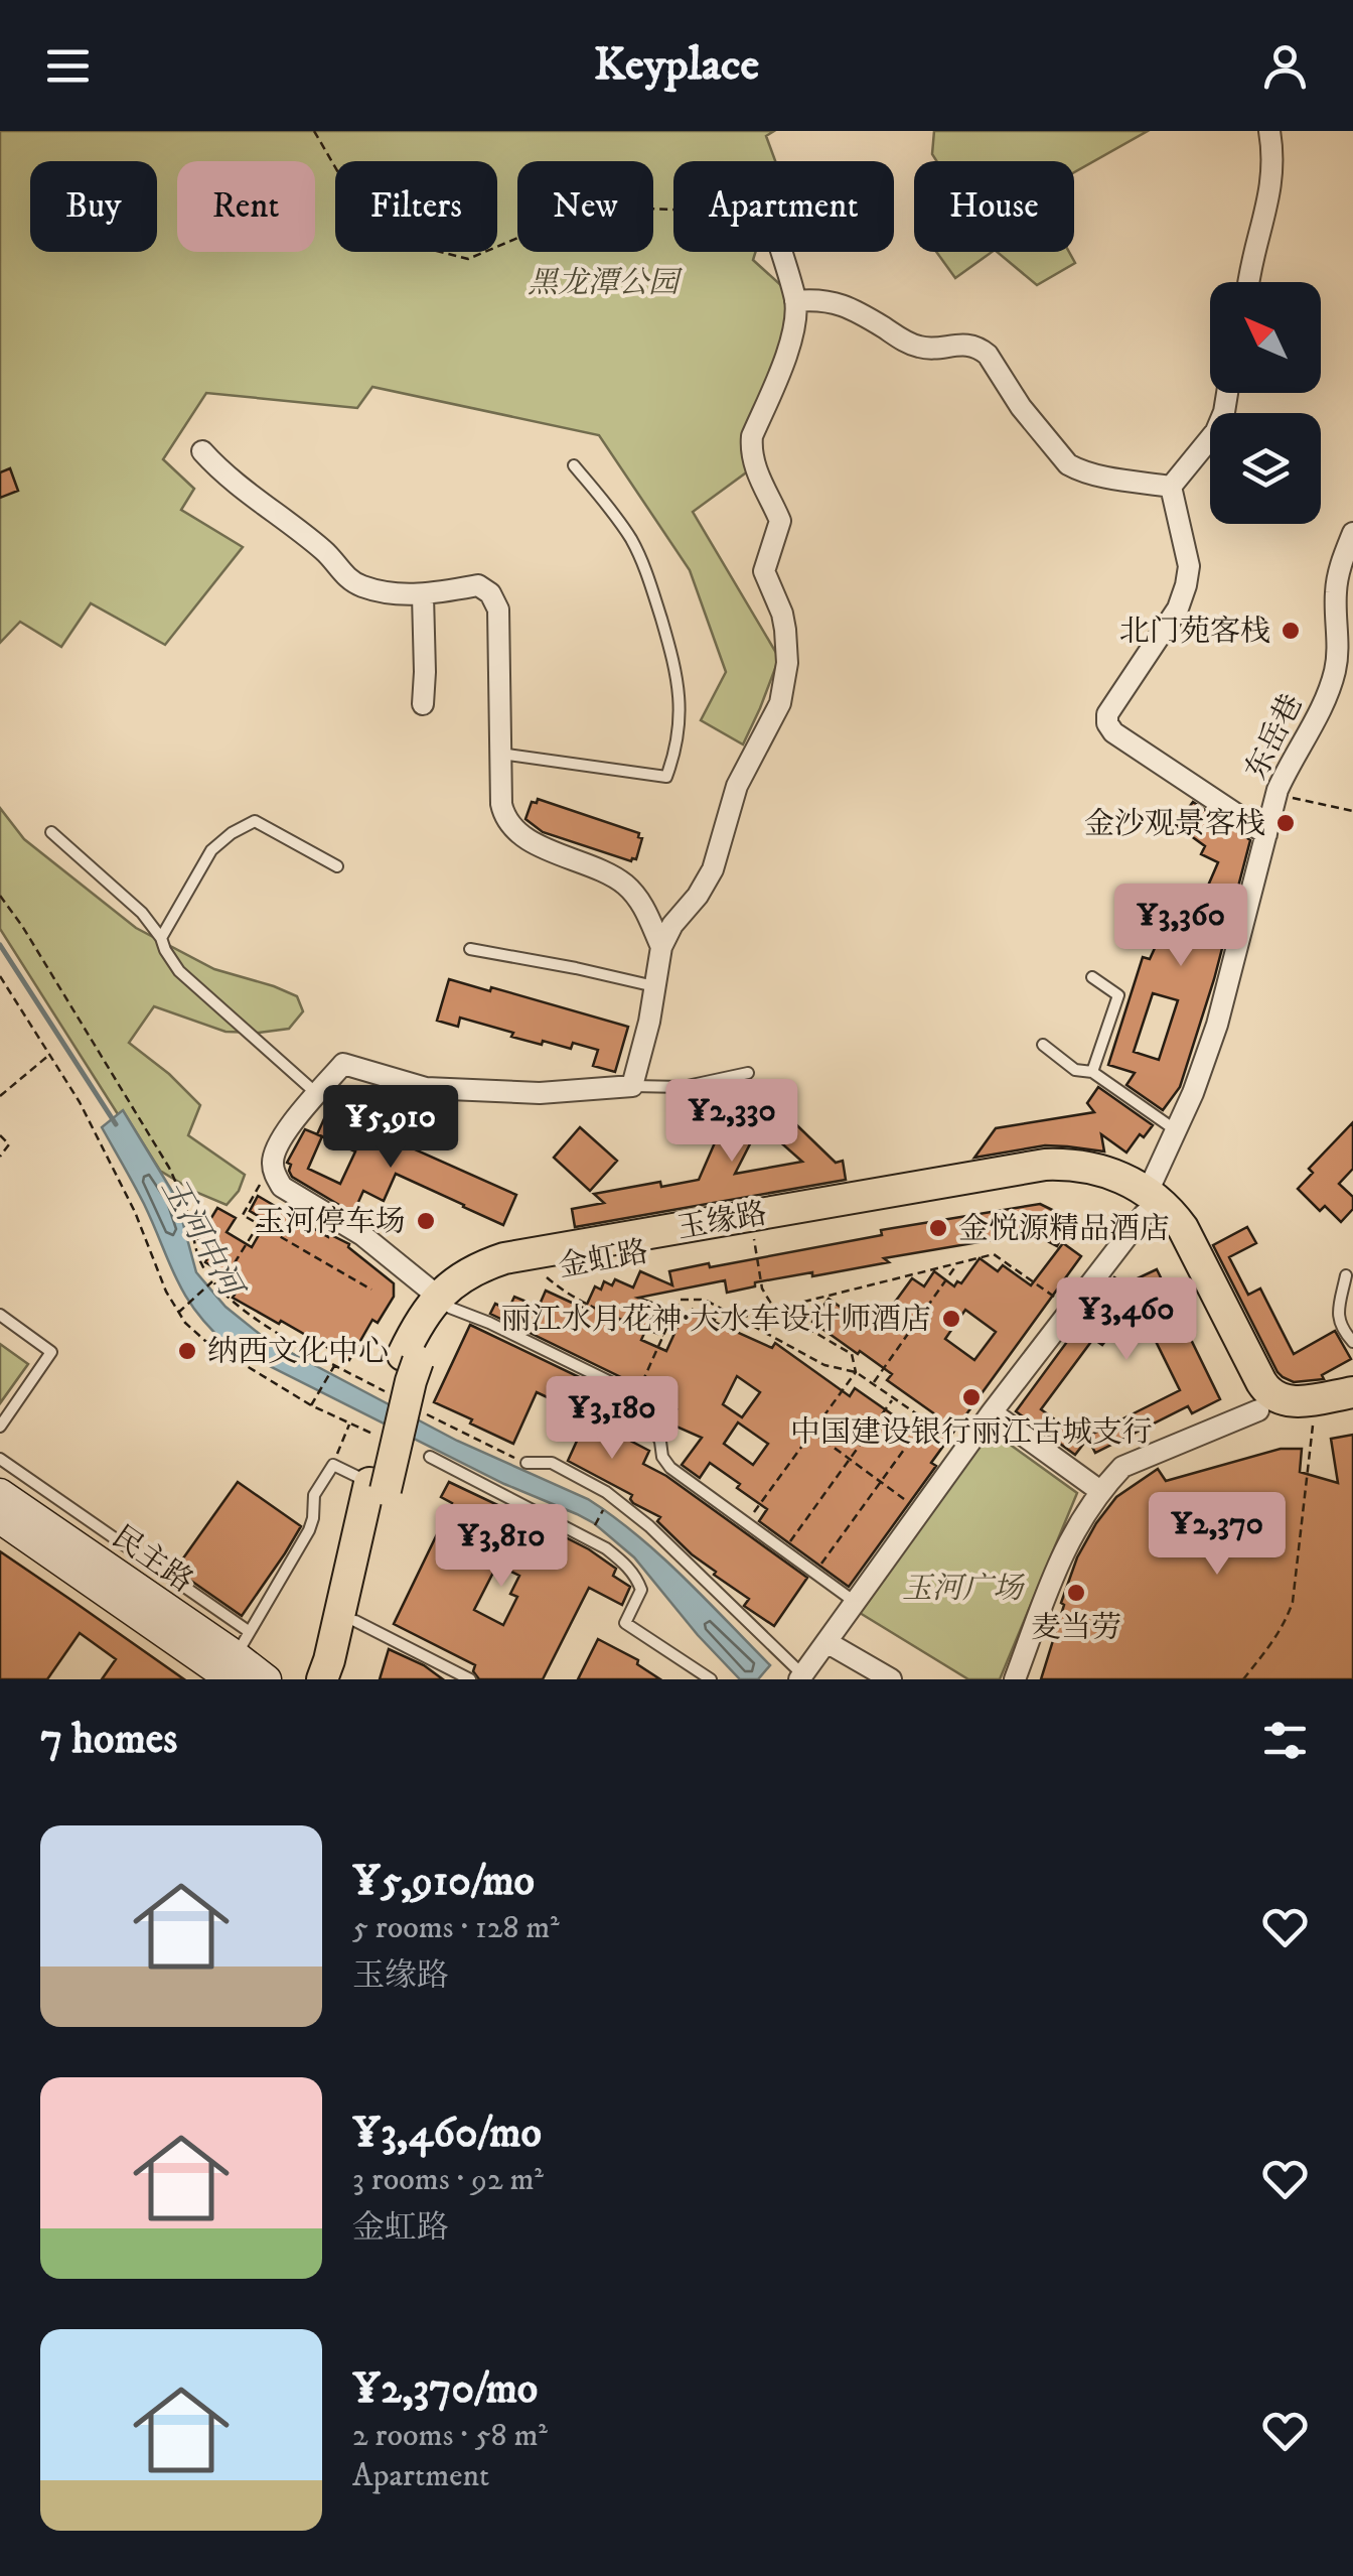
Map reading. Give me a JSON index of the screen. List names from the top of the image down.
{
  "streets": {
    "main road": ["玉缘路", "金虹路", "民主路"],
    "street": ["东岳巷"]
  },
  "crossings": [
    ["东岳巷", "玉缘路"],
    ["东岳巷", "金虹路"],
    ["玉缘路", "金虹路"]
  ],
  "water": ["玉河中河"],
  "parks": ["黑龙潭公园", "玉河广场"],
  "places": [
    "北门苑客栈",
    "金沙观景客栈",
    "玉河停车场",
    "金悦源精品酒店",
    "丽江水月花神·大水车设计师酒店",
    "纳西文化中心",
    "中国建设银行丽江古城支行",
    "麦当劳"
  ],
  "north": "top left",
  "page": {
    "header": "Keyplace",
    "chip": [
      "Buy",
      "Rent",
      "Filters",
      "New",
      "Apartment",
      "House"
    ],
    "price": [
      "¥3,360",
      "¥2,330",
      "¥5,910",
      "¥3,460",
      "¥3,180",
      "¥2,370",
      "¥3,810"
    ],
    "heading": "7 homes",
    "list": [
      {
        "name": "¥5,910/mo",
        "note": "5 rooms · 128 m² · 玉缘路"
      },
      {
        "name": "¥3,460/mo",
        "note": "3 rooms · 92 m² · 金虹路"
      },
      {
        "name": "¥2,370/mo",
        "note": "2 rooms · 58 m² · Apartment"
      }
    ]
  }
}
